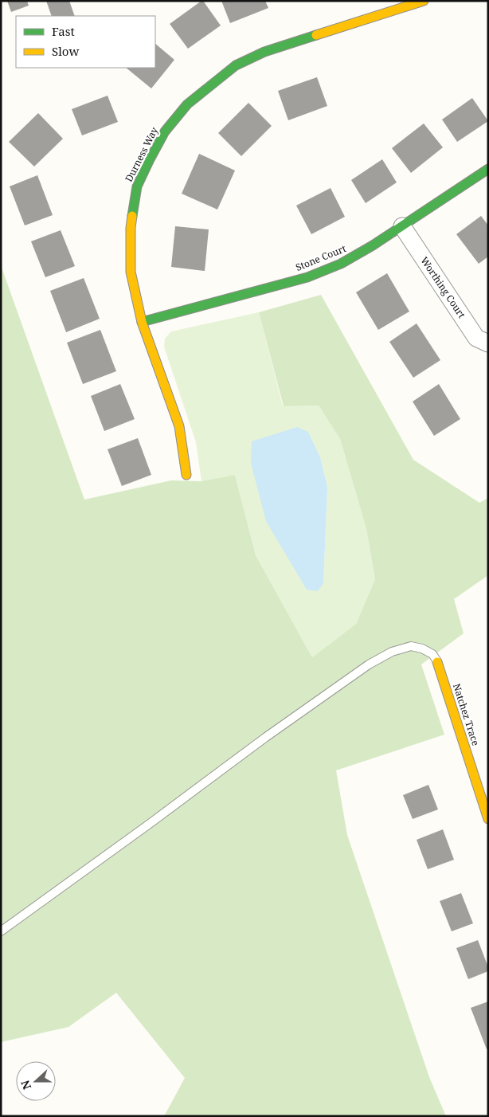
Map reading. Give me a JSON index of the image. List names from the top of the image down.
{
  "streets": {
    "street": [
      "Durness Way",
      "Stone Court",
      "Worthing Court",
      "Natchez Trace"
    ]
  },
  "crossings": [
    ["Durness Way", "Stone Court"],
    ["Stone Court", "Worthing Court"]
  ],
  "legend": ["Fast", "Slow"],
  "north": "left"
}
